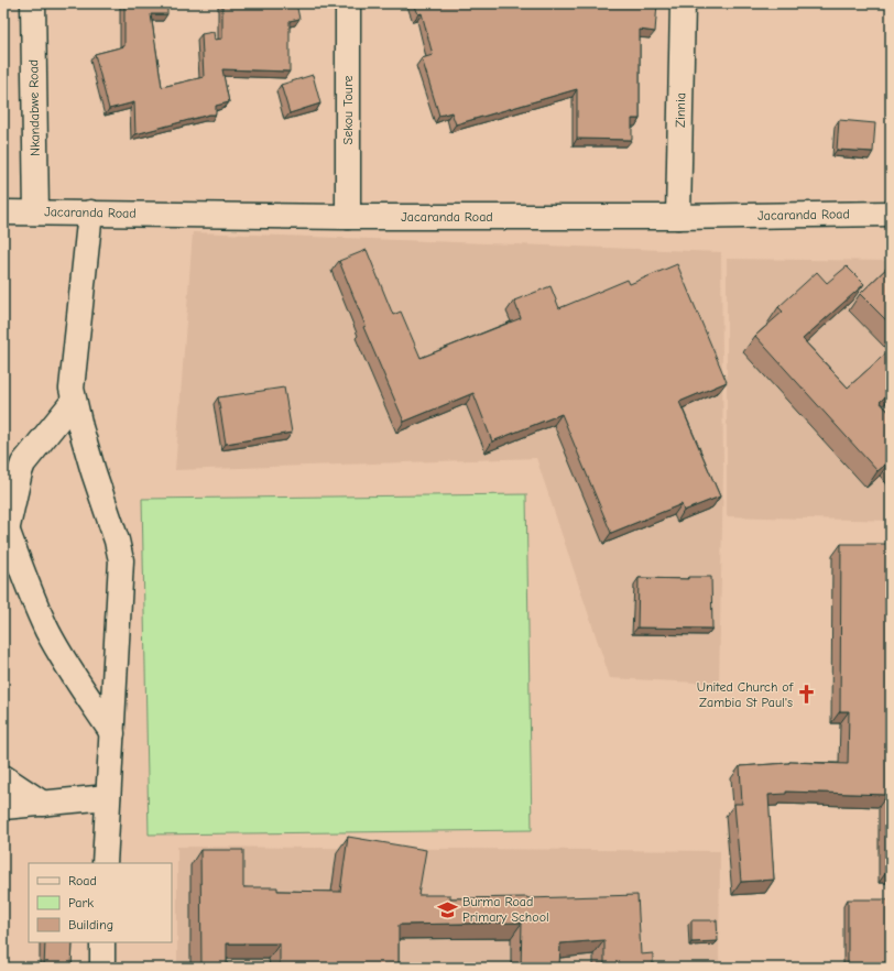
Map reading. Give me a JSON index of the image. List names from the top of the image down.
{
  "streets": {
    "street": [
      "Nkandabwe Road",
      "Sekou Toure",
      "Zinnia",
      "Jacaranda Road"
    ]
  },
  "crossings": [
    ["Nkandabwe Road", "Jacaranda Road"],
    ["Sekou Toure", "Jacaranda Road"],
    ["Zinnia", "Jacaranda Road"]
  ],
  "places": {
    "church": ["United Church of Zambia St Paul's"],
    "school or university": ["Burma Road Primary School"]
  },
  "legend": ["Road", "Park", "Building"]
}
